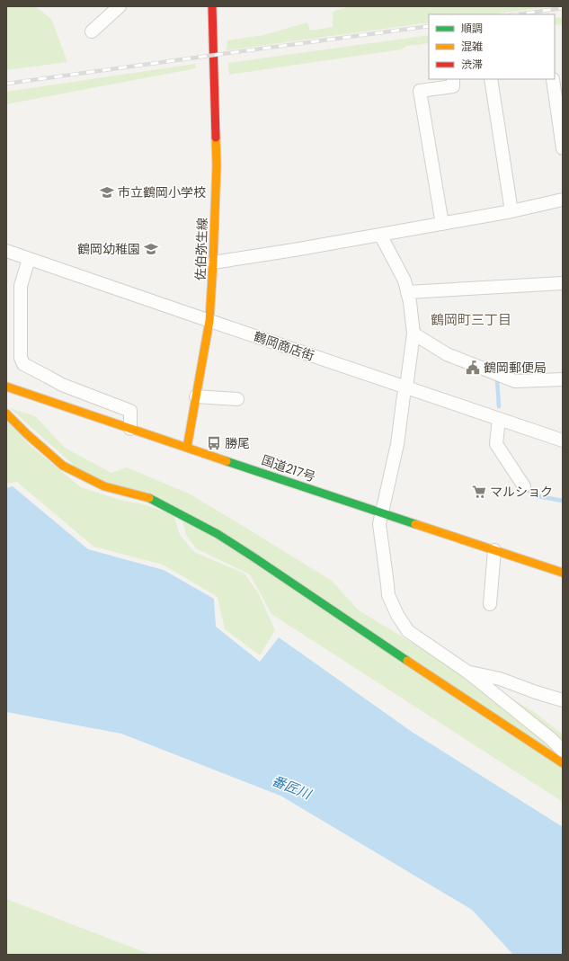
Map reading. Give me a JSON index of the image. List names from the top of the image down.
{
  "streets": {
    "main road": ["佐伯弥生線", "国道217号"],
    "street": ["鶴岡商店街"]
  },
  "crossings": [
    ["佐伯弥生線", "鶴岡商店街"],
    ["佐伯弥生線", "国道217号"]
  ],
  "districts": ["鶴岡町三丁目"],
  "water": ["番匠川"],
  "places": {
    "school or university": ["市立鶴岡小学校", "鶴岡幼稚園"],
    "public building": ["鶴岡郵便局"],
    "bus stop": ["勝尾"],
    "supermarket": ["マルショク"]
  },
  "legend": ["順調", "混雑", "渋滞"]
}
